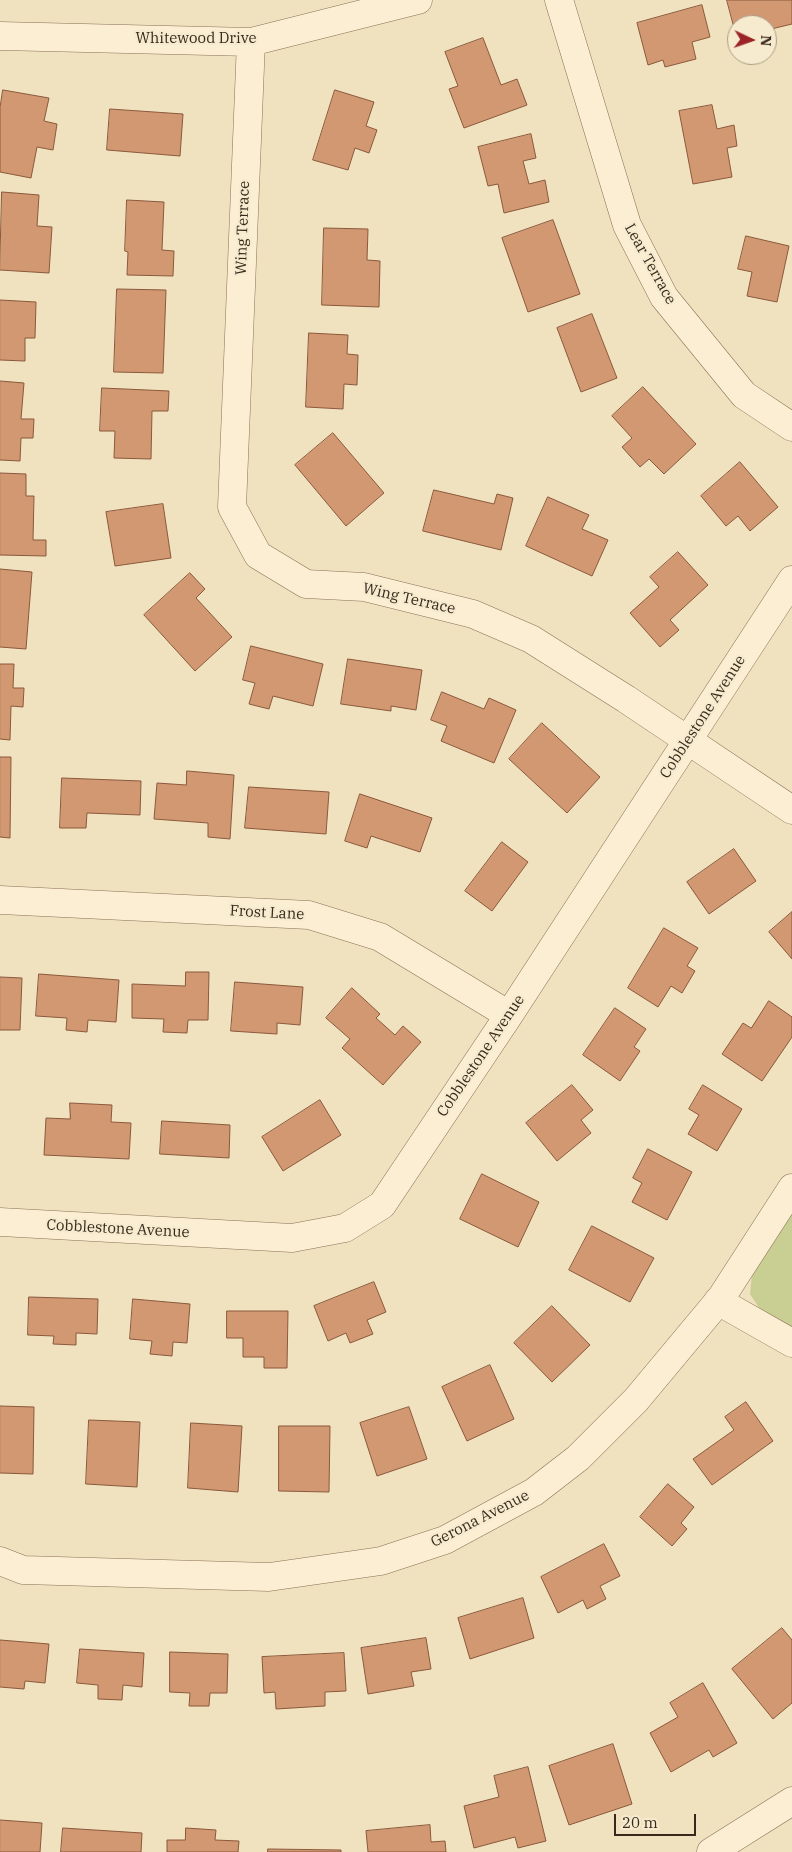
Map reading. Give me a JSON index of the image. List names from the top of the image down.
{
  "streets": {
    "street": [
      "Whitewood Drive",
      "Wing Terrace",
      "Lear Terrace",
      "Cobblestone Avenue",
      "Frost Lane",
      "Gerona Avenue"
    ]
  },
  "crossings": [
    ["Whitewood Drive", "Wing Terrace"],
    ["Wing Terrace", "Cobblestone Avenue"],
    ["Cobblestone Avenue", "Frost Lane"]
  ],
  "scale_bar": "20 m",
  "north": "right"
}
